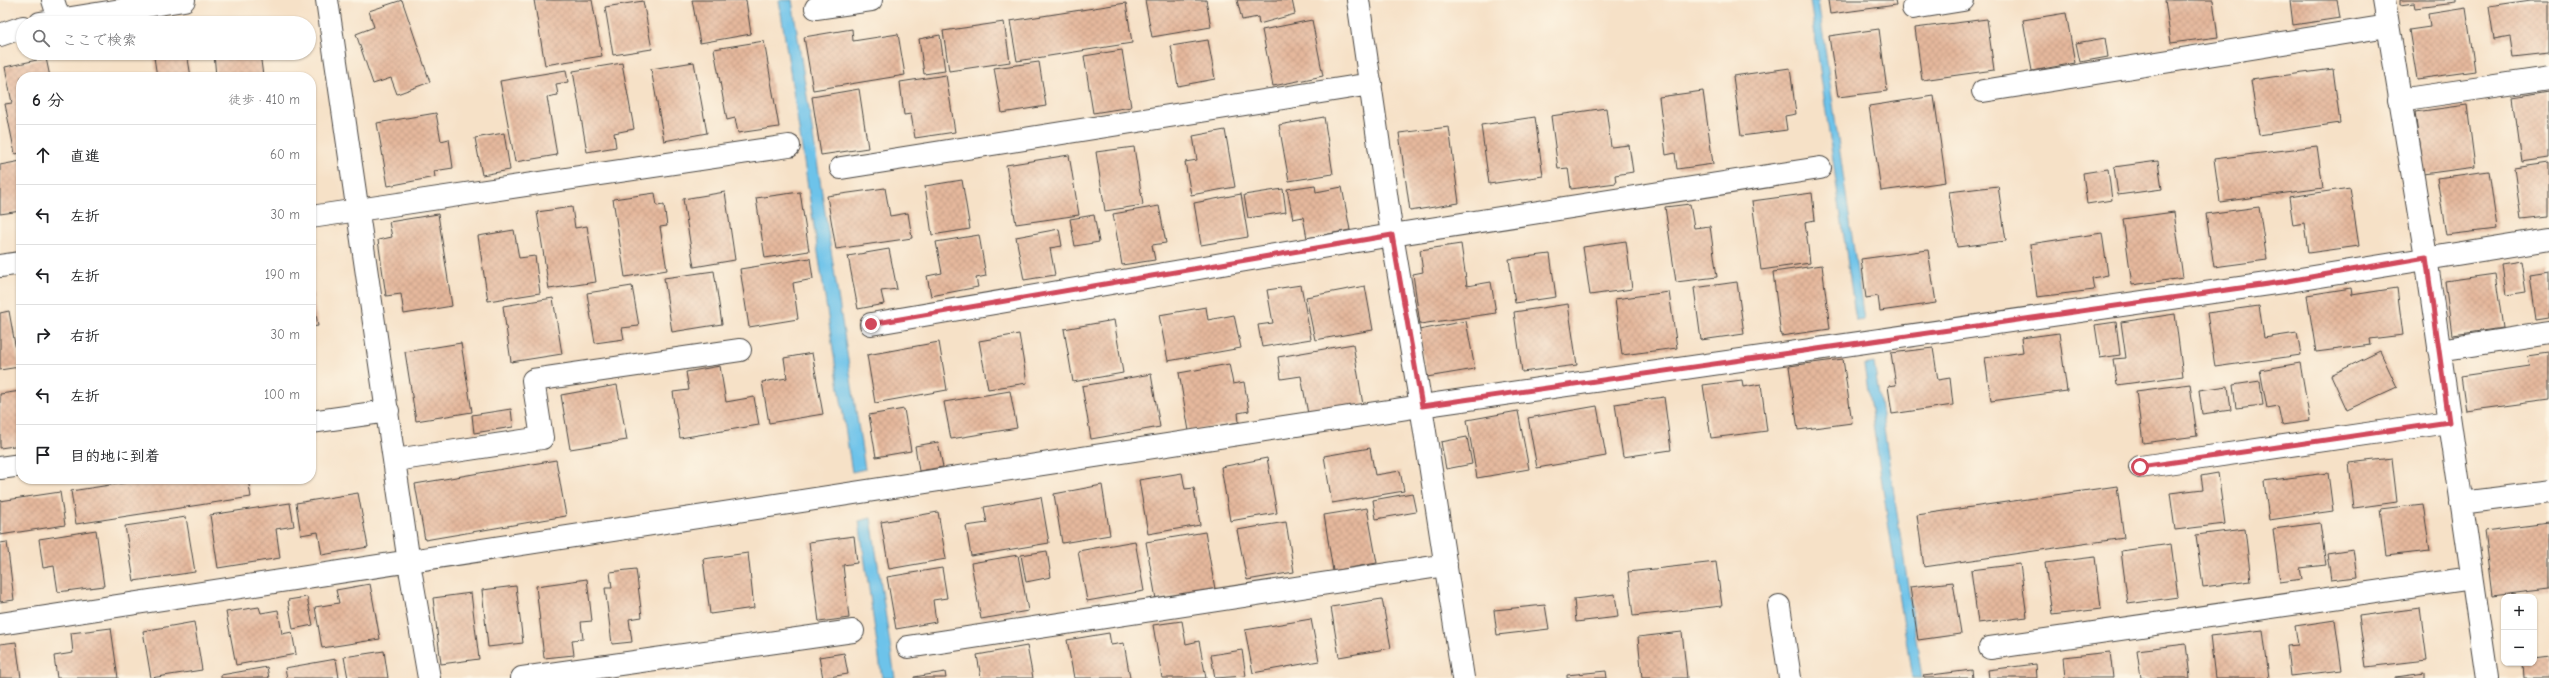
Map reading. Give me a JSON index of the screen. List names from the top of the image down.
{
  "page": {
    "search": "ここで検索",
    "heading": ["6 分", "徒歩 · 410 m"],
    "list": [
      ["直進", "60 m"],
      ["左折", "30 m"],
      ["左折", "190 m"],
      ["右折", "30 m"],
      ["左折", "100 m"],
      "目的地に到着"
    ],
    "map_buttons": ["+", "−"]
  }
}
